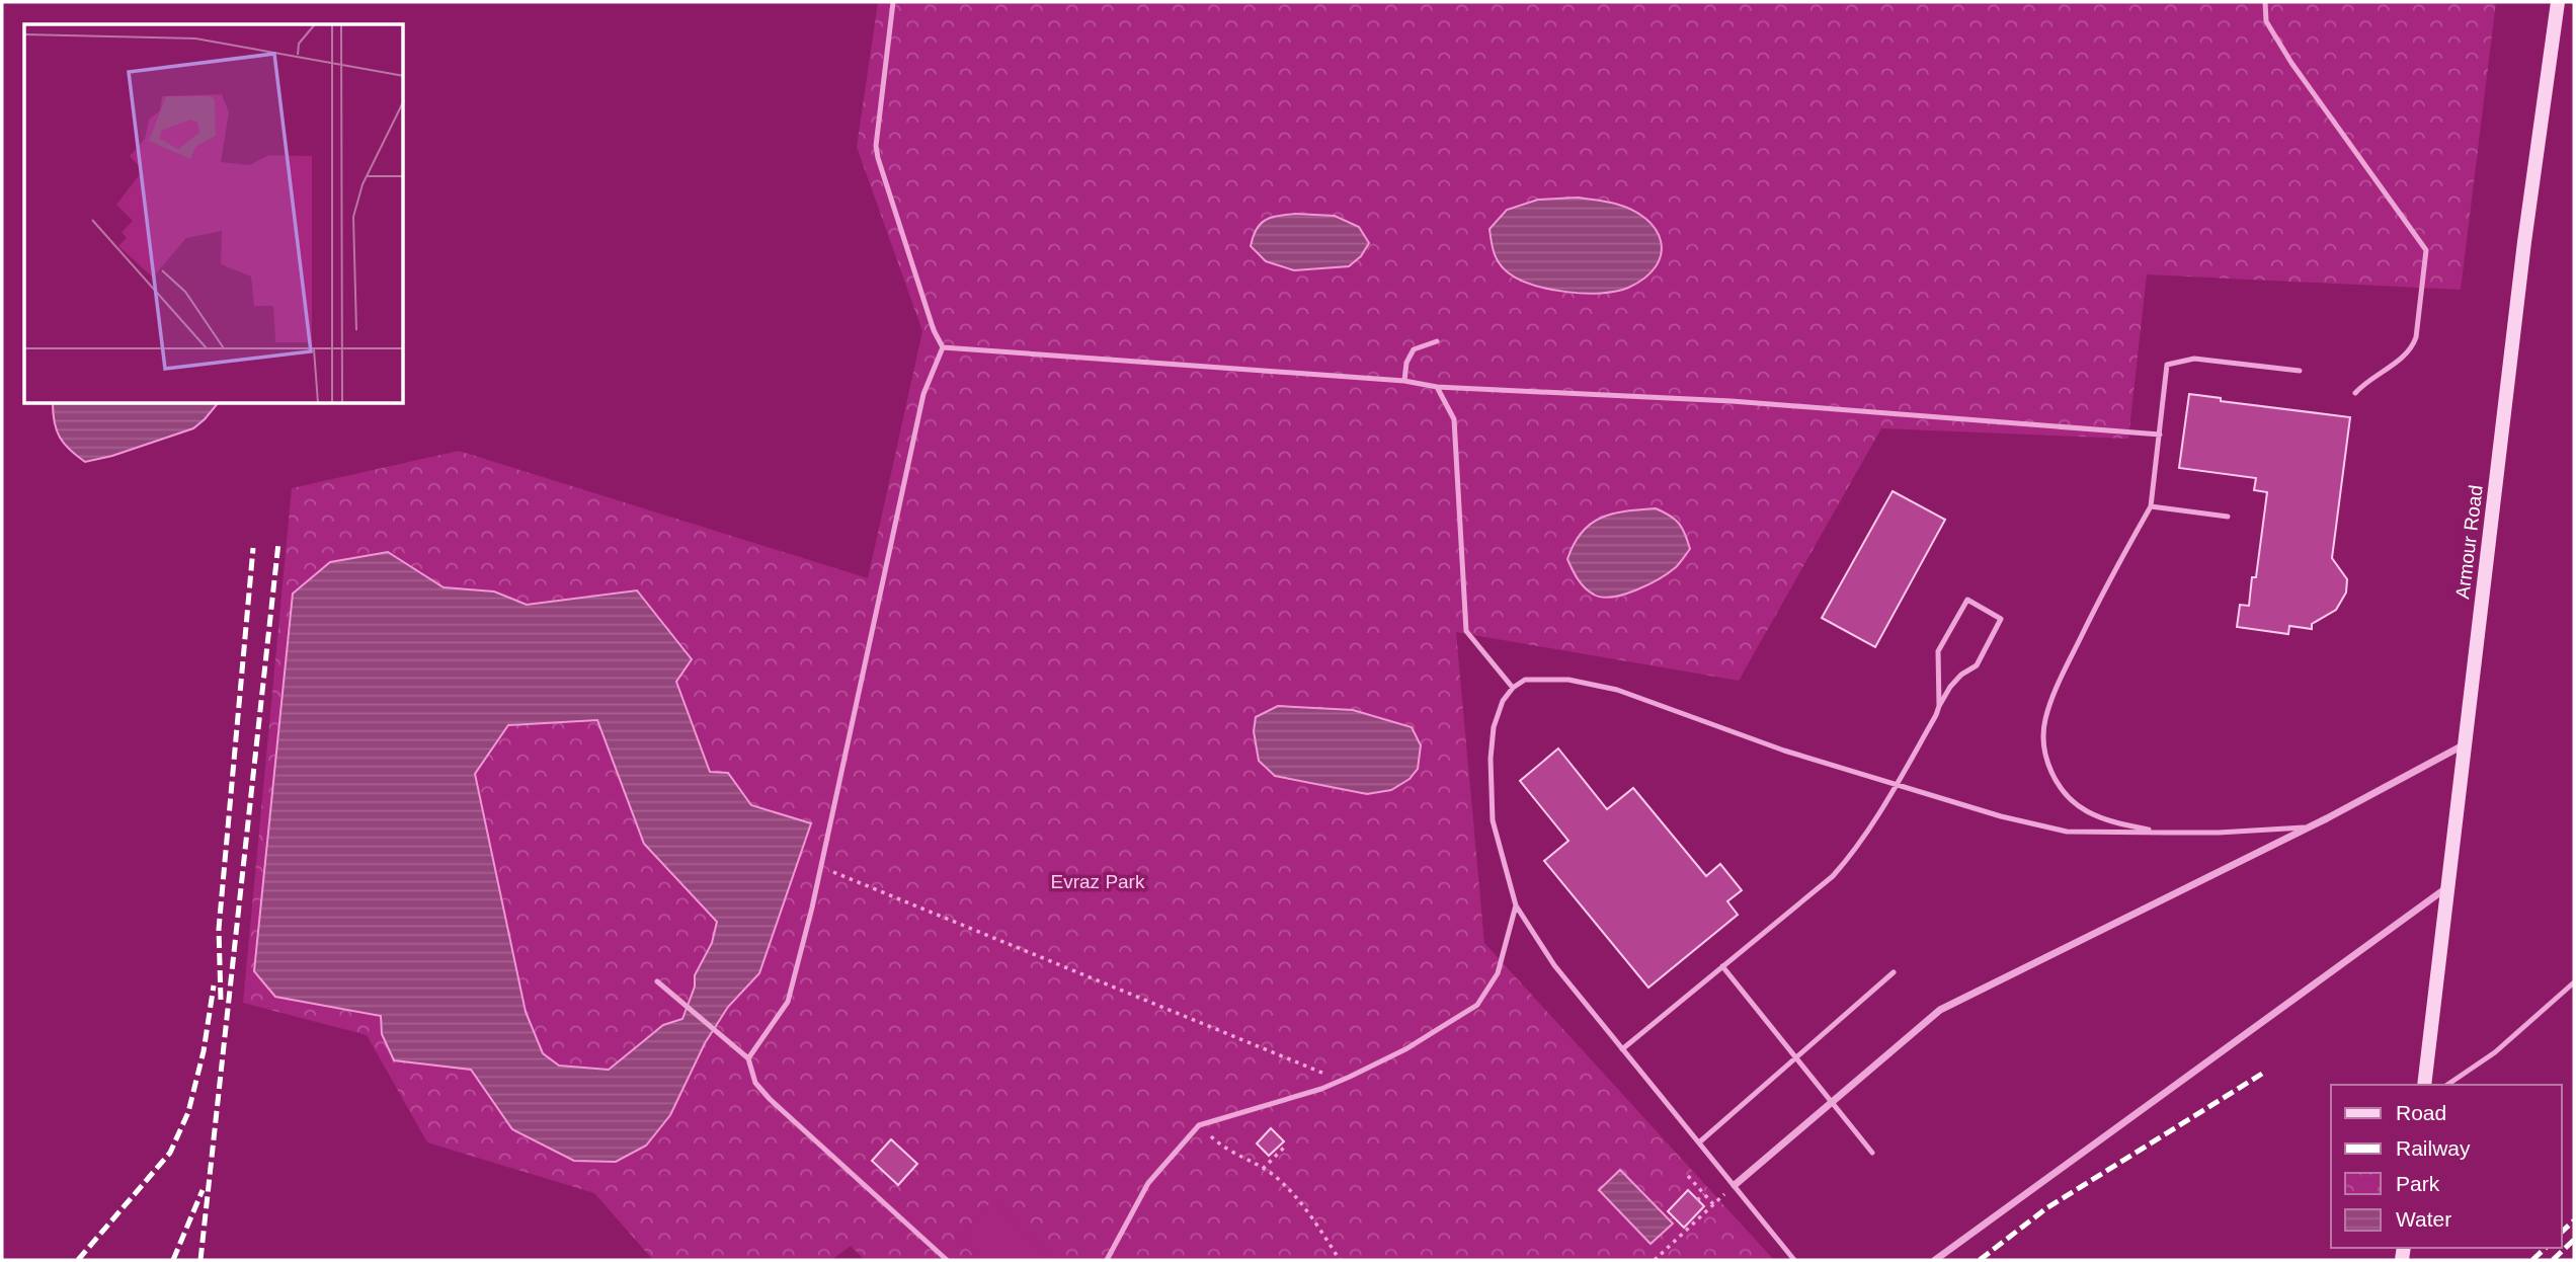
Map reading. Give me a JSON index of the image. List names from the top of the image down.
{
  "streets": {
    "street": ["Armour Road"]
  },
  "parks": ["Evraz Park"],
  "legend": [
    "Road",
    "Railway",
    "Park",
    "Water"
  ]
}
